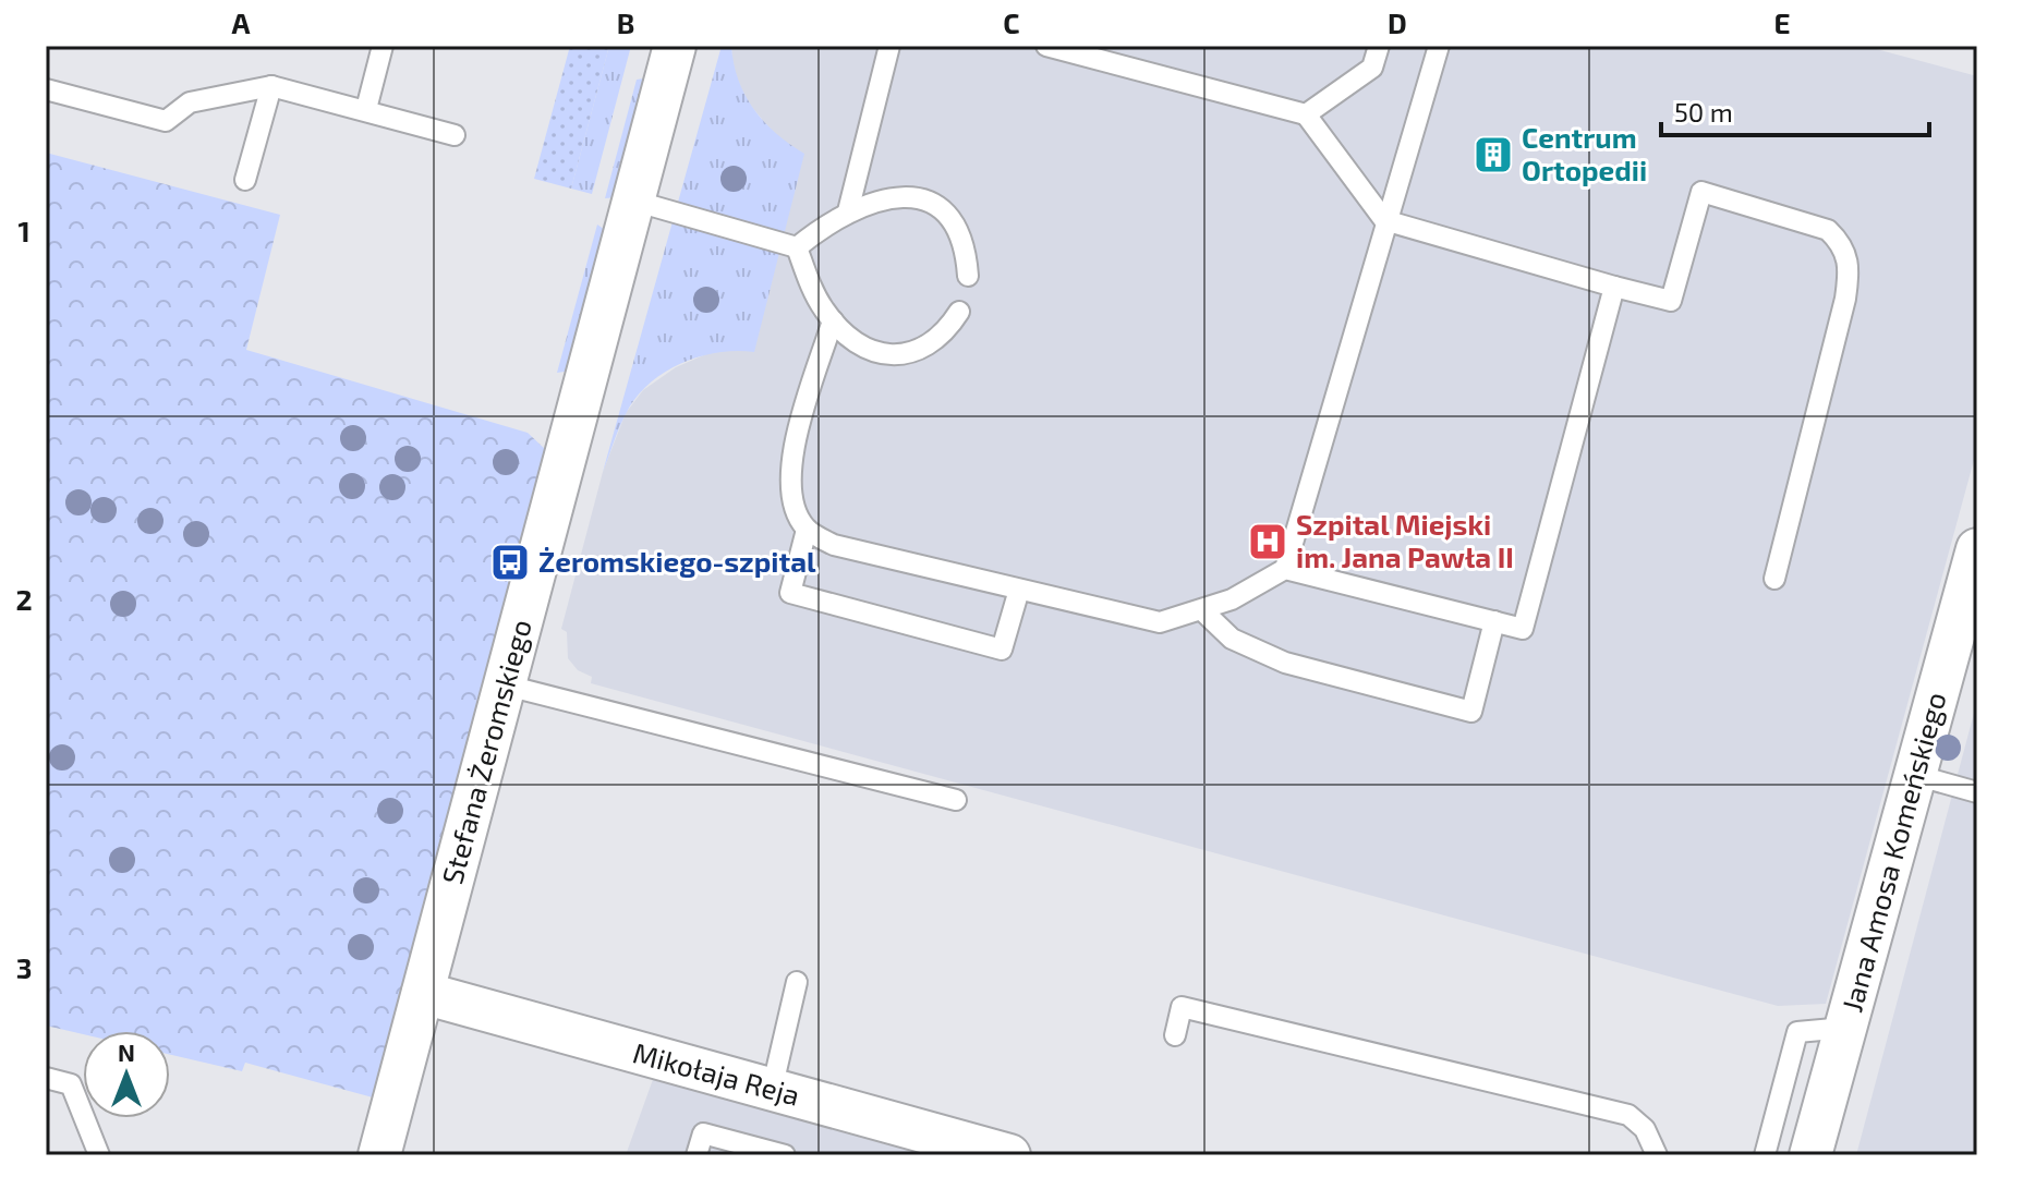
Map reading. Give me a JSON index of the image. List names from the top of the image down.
{
  "streets": {
    "street": ["Stefana Żeromskiego", "Jana Amosa Komeńskiego", "Mikołaja Reja"]
  },
  "crossings": [
    ["Stefana Żeromskiego", "Mikołaja Reja"]
  ],
  "places": {
    "building": ["Centrum Ortopedii"],
    "hospital": ["Szpital Miejski im. Jana Pawła II"],
    "bus stop": ["Żeromskiego-szpital"]
  },
  "scale_bar": "50 m",
  "north": "top",
  "grid": {
    "columns": [
      "A",
      "B",
      "C",
      "D",
      "E"
    ],
    "rows": ["1", "2", "3"]
  }
}
